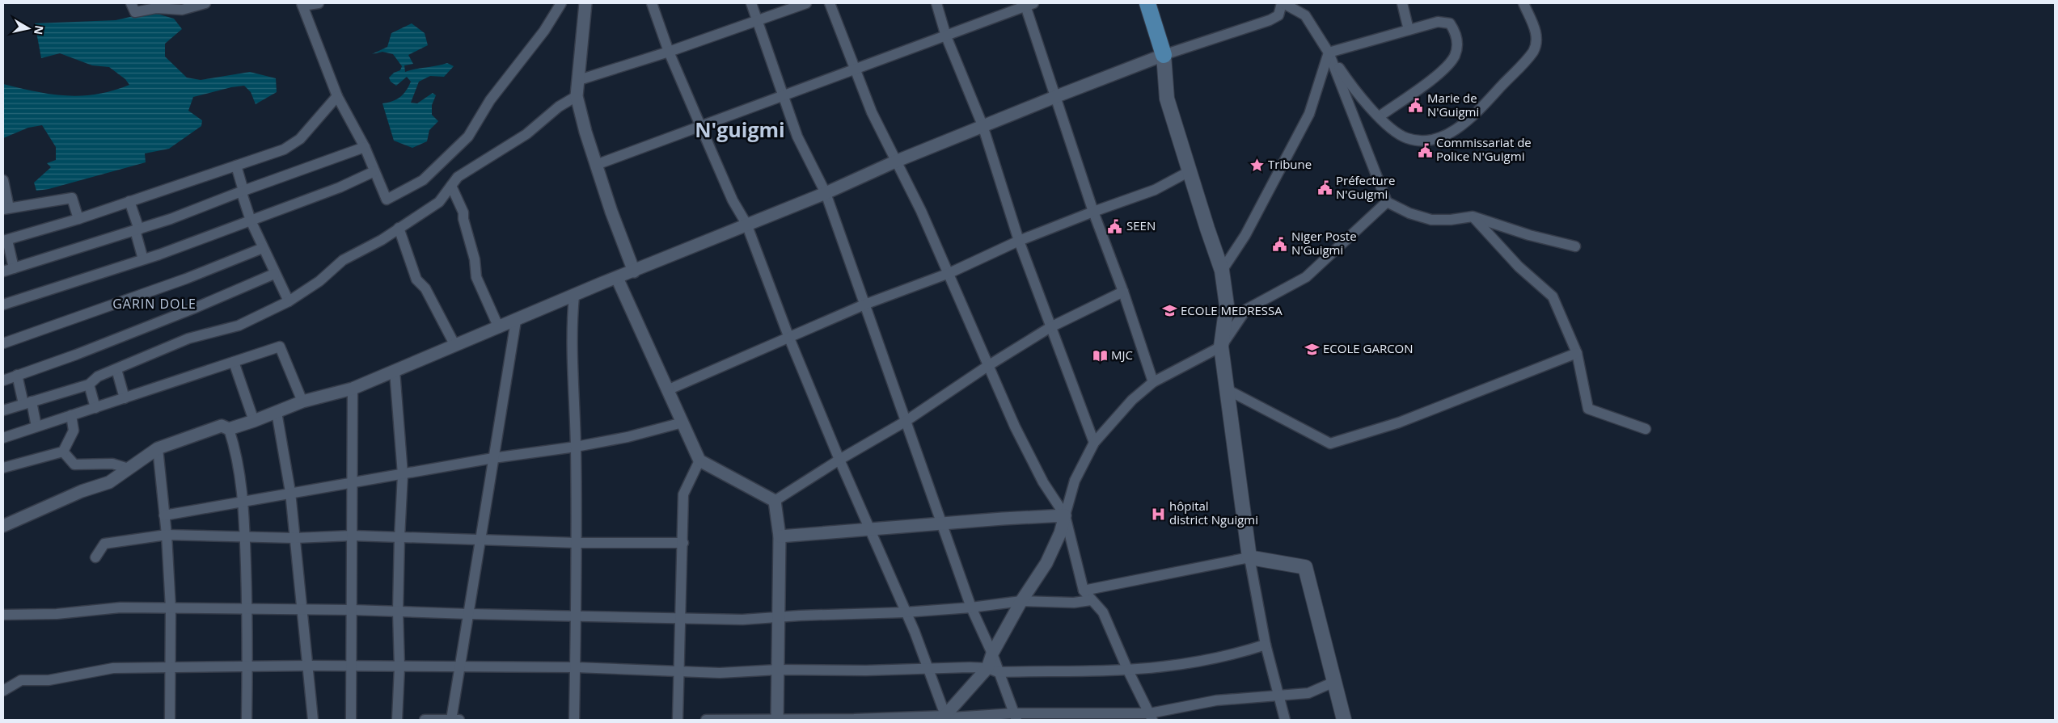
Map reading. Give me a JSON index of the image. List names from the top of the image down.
{
  "districts": ["N'guigmi", "GARIN DOLE"],
  "places": {
    "public building": [
      "Marie de N'Guigmi",
      "Commissariat de Police N'Guigmi",
      "Préfecture N'Guigmi",
      "SEEN",
      "Niger Poste N'Guigmi"
    ],
    "place": ["Tribune"],
    "school or university": ["ECOLE MEDRESSA", "ECOLE GARCON"],
    "library": ["MJC"],
    "hospital": ["hôpital district Nguigmi"]
  },
  "north": "right"
}
